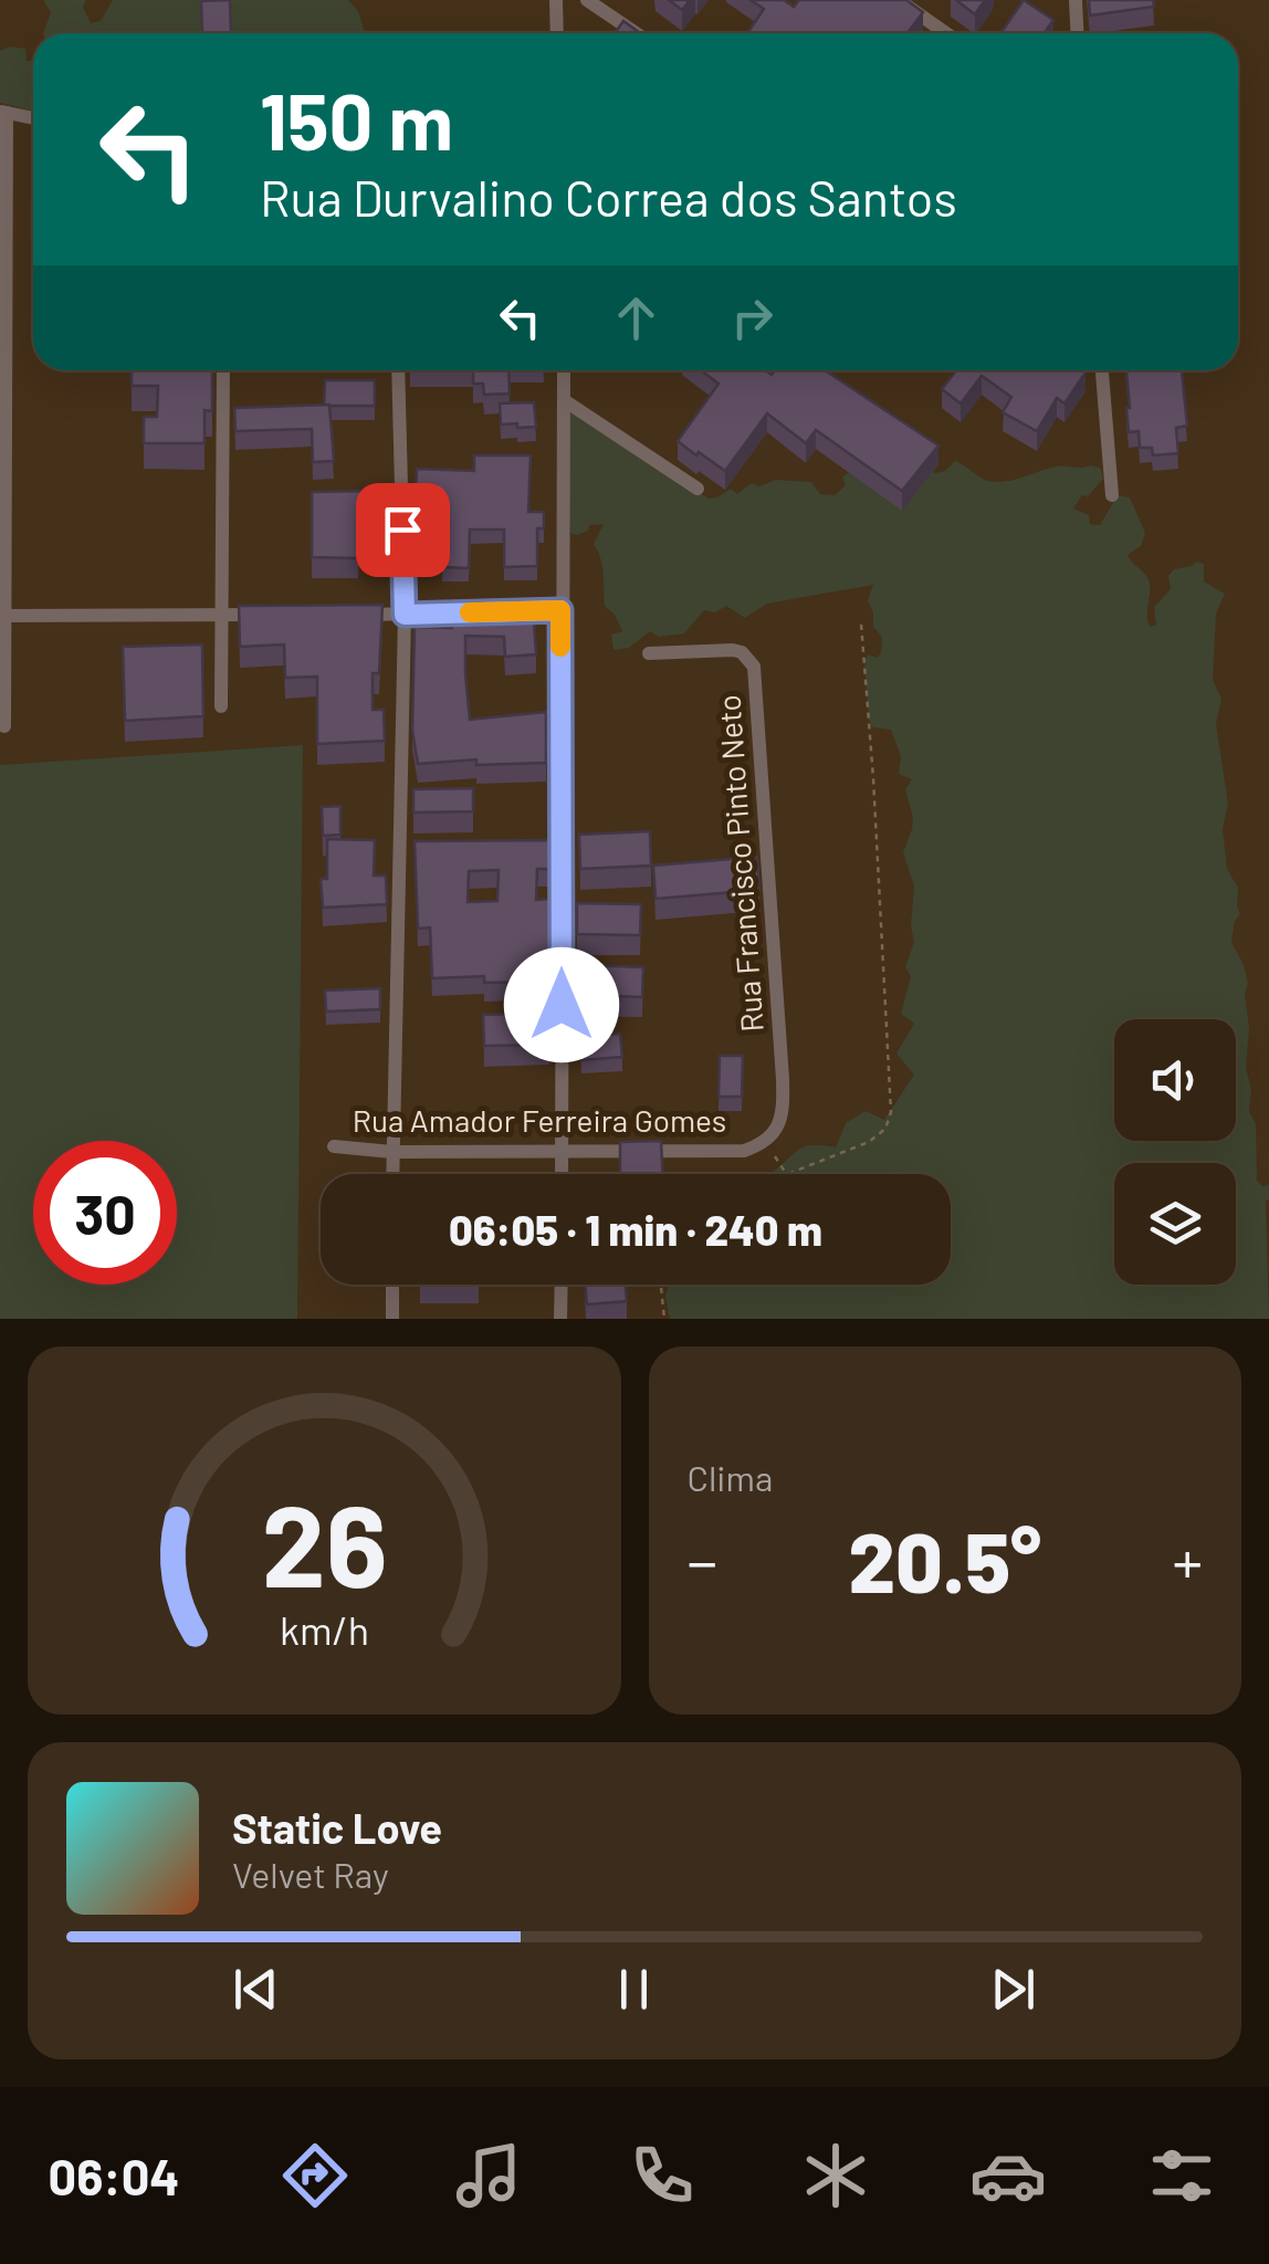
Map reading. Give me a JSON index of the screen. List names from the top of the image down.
{
  "streets": {
    "street": ["Rua Francisco Pinto Neto", "Rua Amador Ferreira Gomes"]
  },
  "crossings": [
    ["Rua Francisco Pinto Neto", "Rua Amador Ferreira Gomes"]
  ],
  "page": {
    "turn": ["150 m", "Rua Durvalino Correa dos Santos"],
    "limit": "30",
    "trip": "06:05 · 1 min · 240 m",
    "tile": "Clima",
    "heat": ["−", "20.5°", "+"],
    "song": ["Static Love", "Velvet Ray"],
    "tabs": "06:04",
    "gauge": ["26", "km/h"]
  }
}
